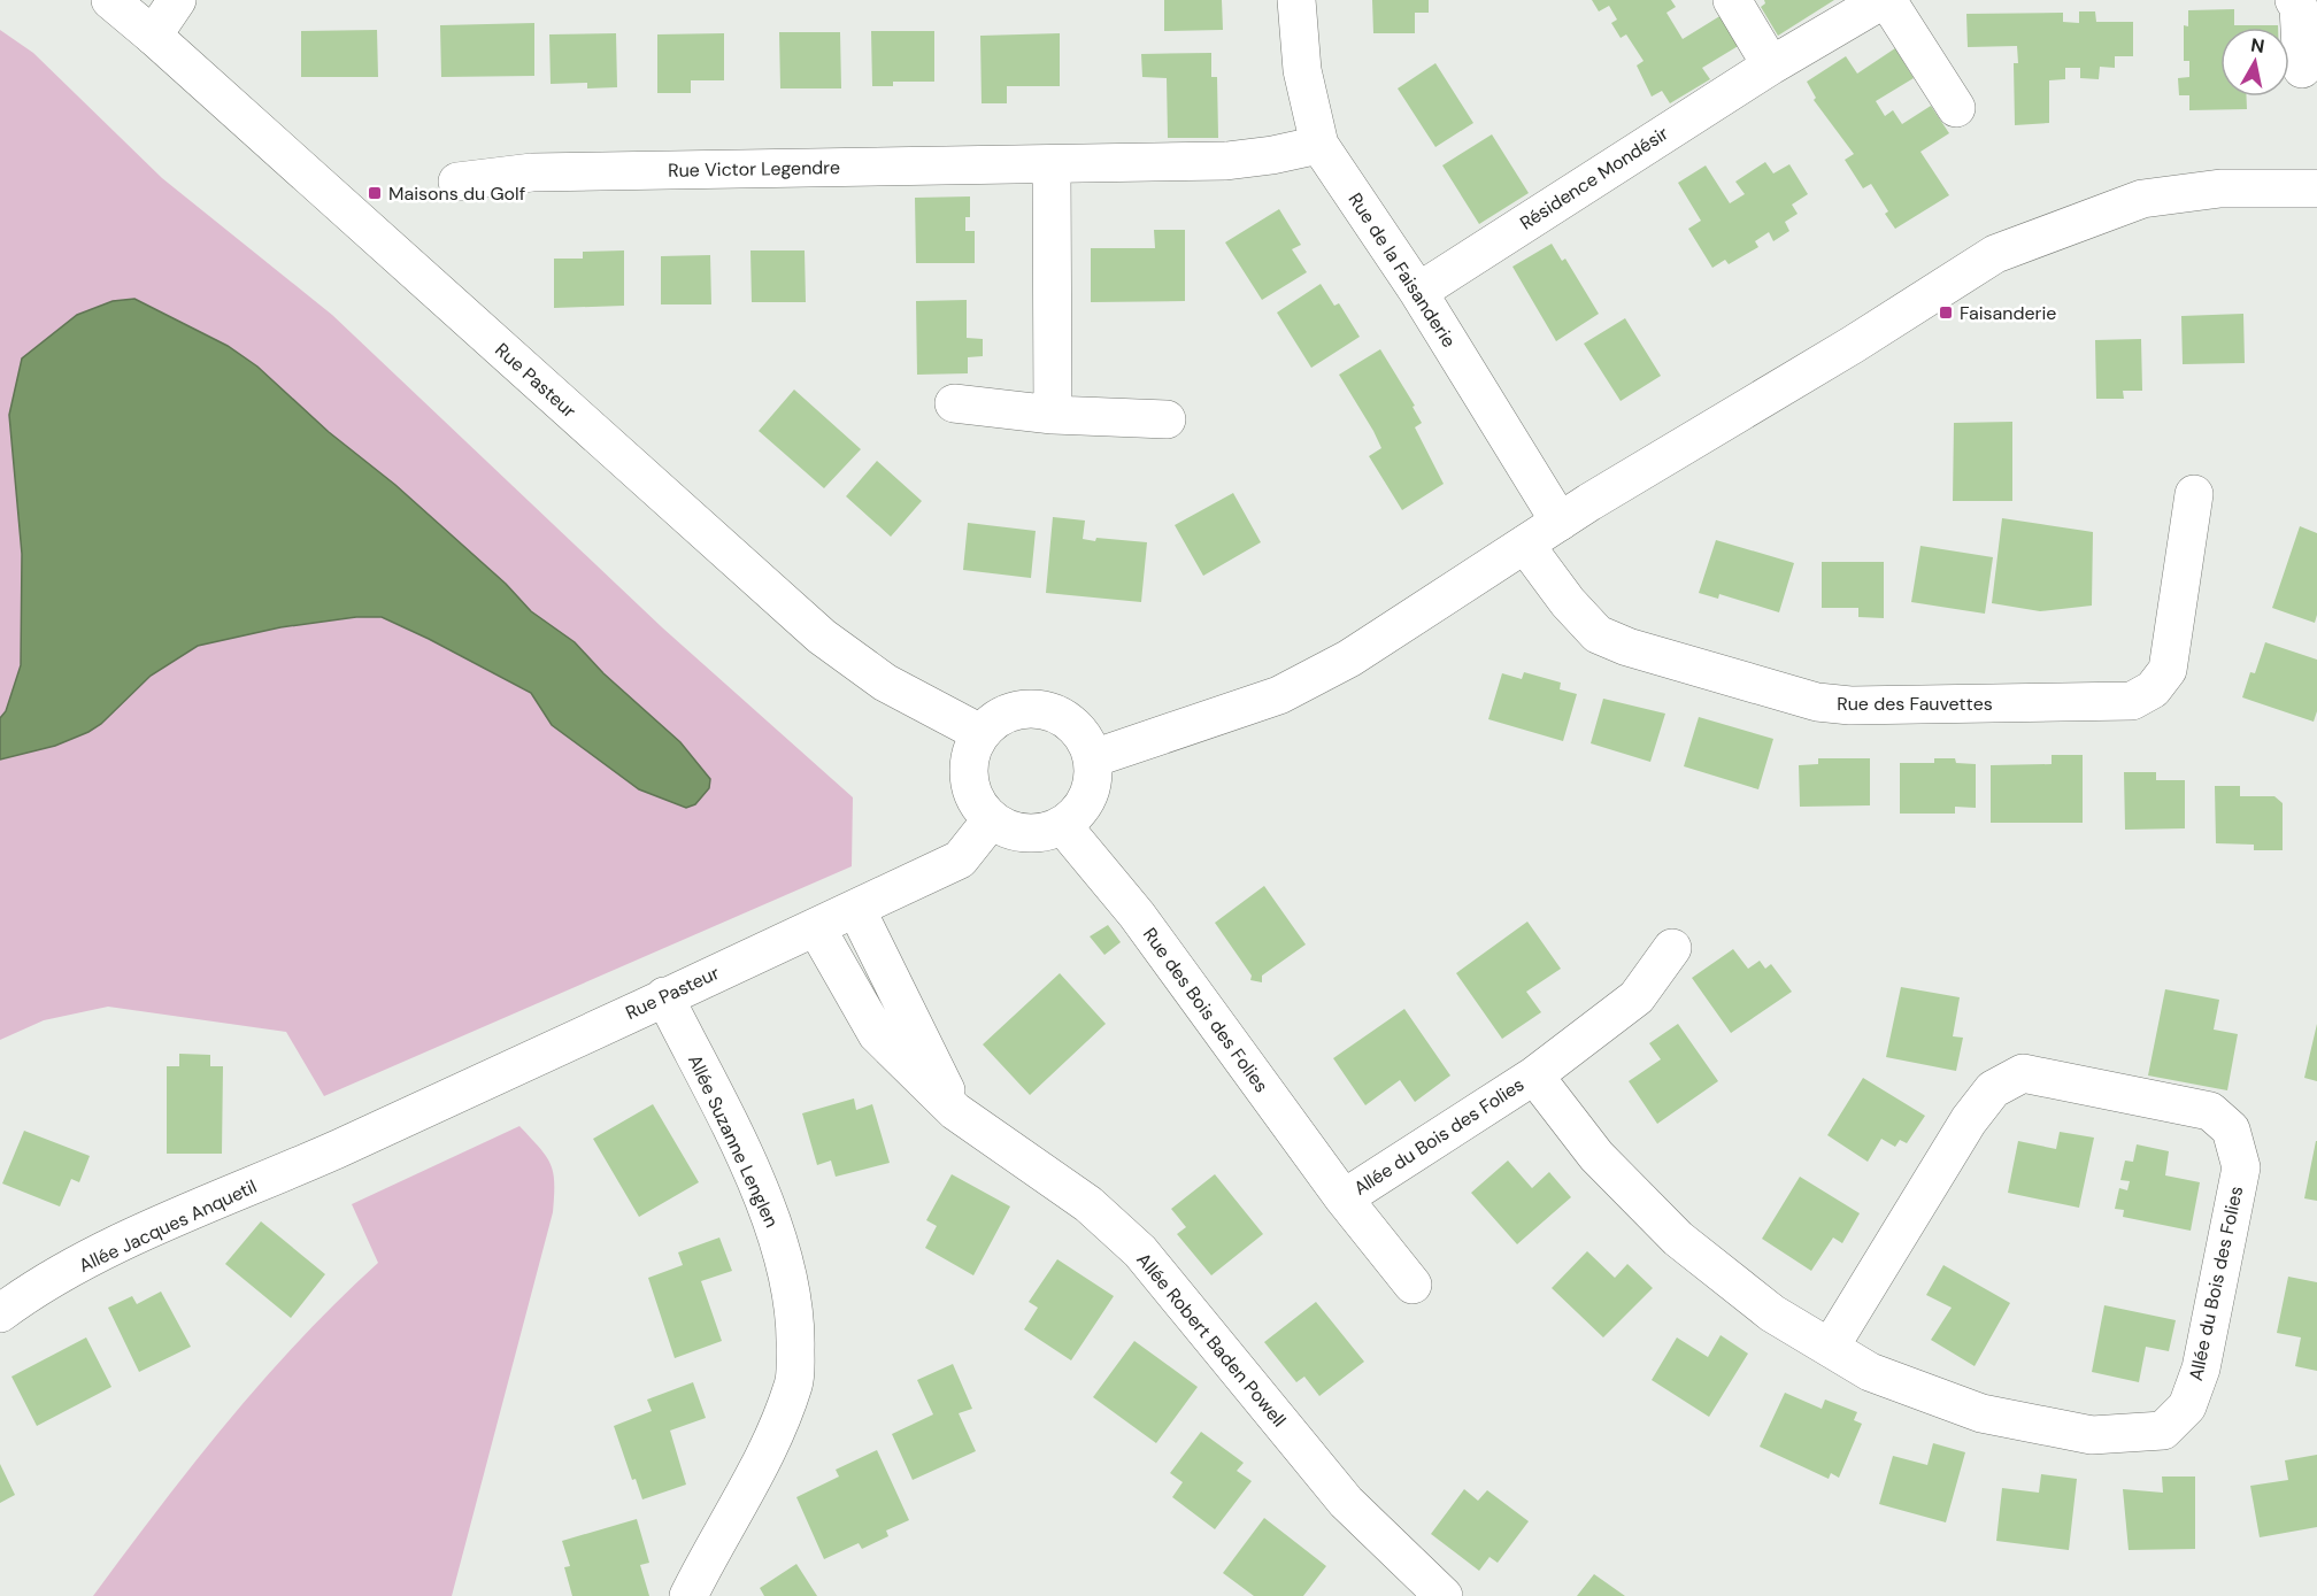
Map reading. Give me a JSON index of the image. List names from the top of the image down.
{
  "streets": {
    "street": [
      "Rue Victor Legendre",
      "Résidence Mondésir",
      "Rue de la Faisanderie",
      "Rue Pasteur",
      "Rue des Fauvettes",
      "Rue des Bois des Folies",
      "Allée du Bois des Folies",
      "Allée Suzanne Lenglen",
      "Allée Jacques Anquetil",
      "Allée Robert Baden Powell"
    ]
  },
  "crossings": [
    ["Rue Victor Legendre", "Rue de la Faisanderie"],
    ["Résidence Mondésir", "Rue de la Faisanderie"],
    ["Rue Pasteur", "Rue des Bois des Folies"],
    ["Rue Pasteur", "Allée Suzanne Lenglen"],
    ["Rue Pasteur", "Allée Jacques Anquetil"],
    ["Rue Pasteur", "Allée Robert Baden Powell"],
    ["Rue des Bois des Folies", "Allée du Bois des Folies"]
  ],
  "places": {
    "transit": ["Maisons du Golf", "Faisanderie"]
  },
  "north": "top"
}
